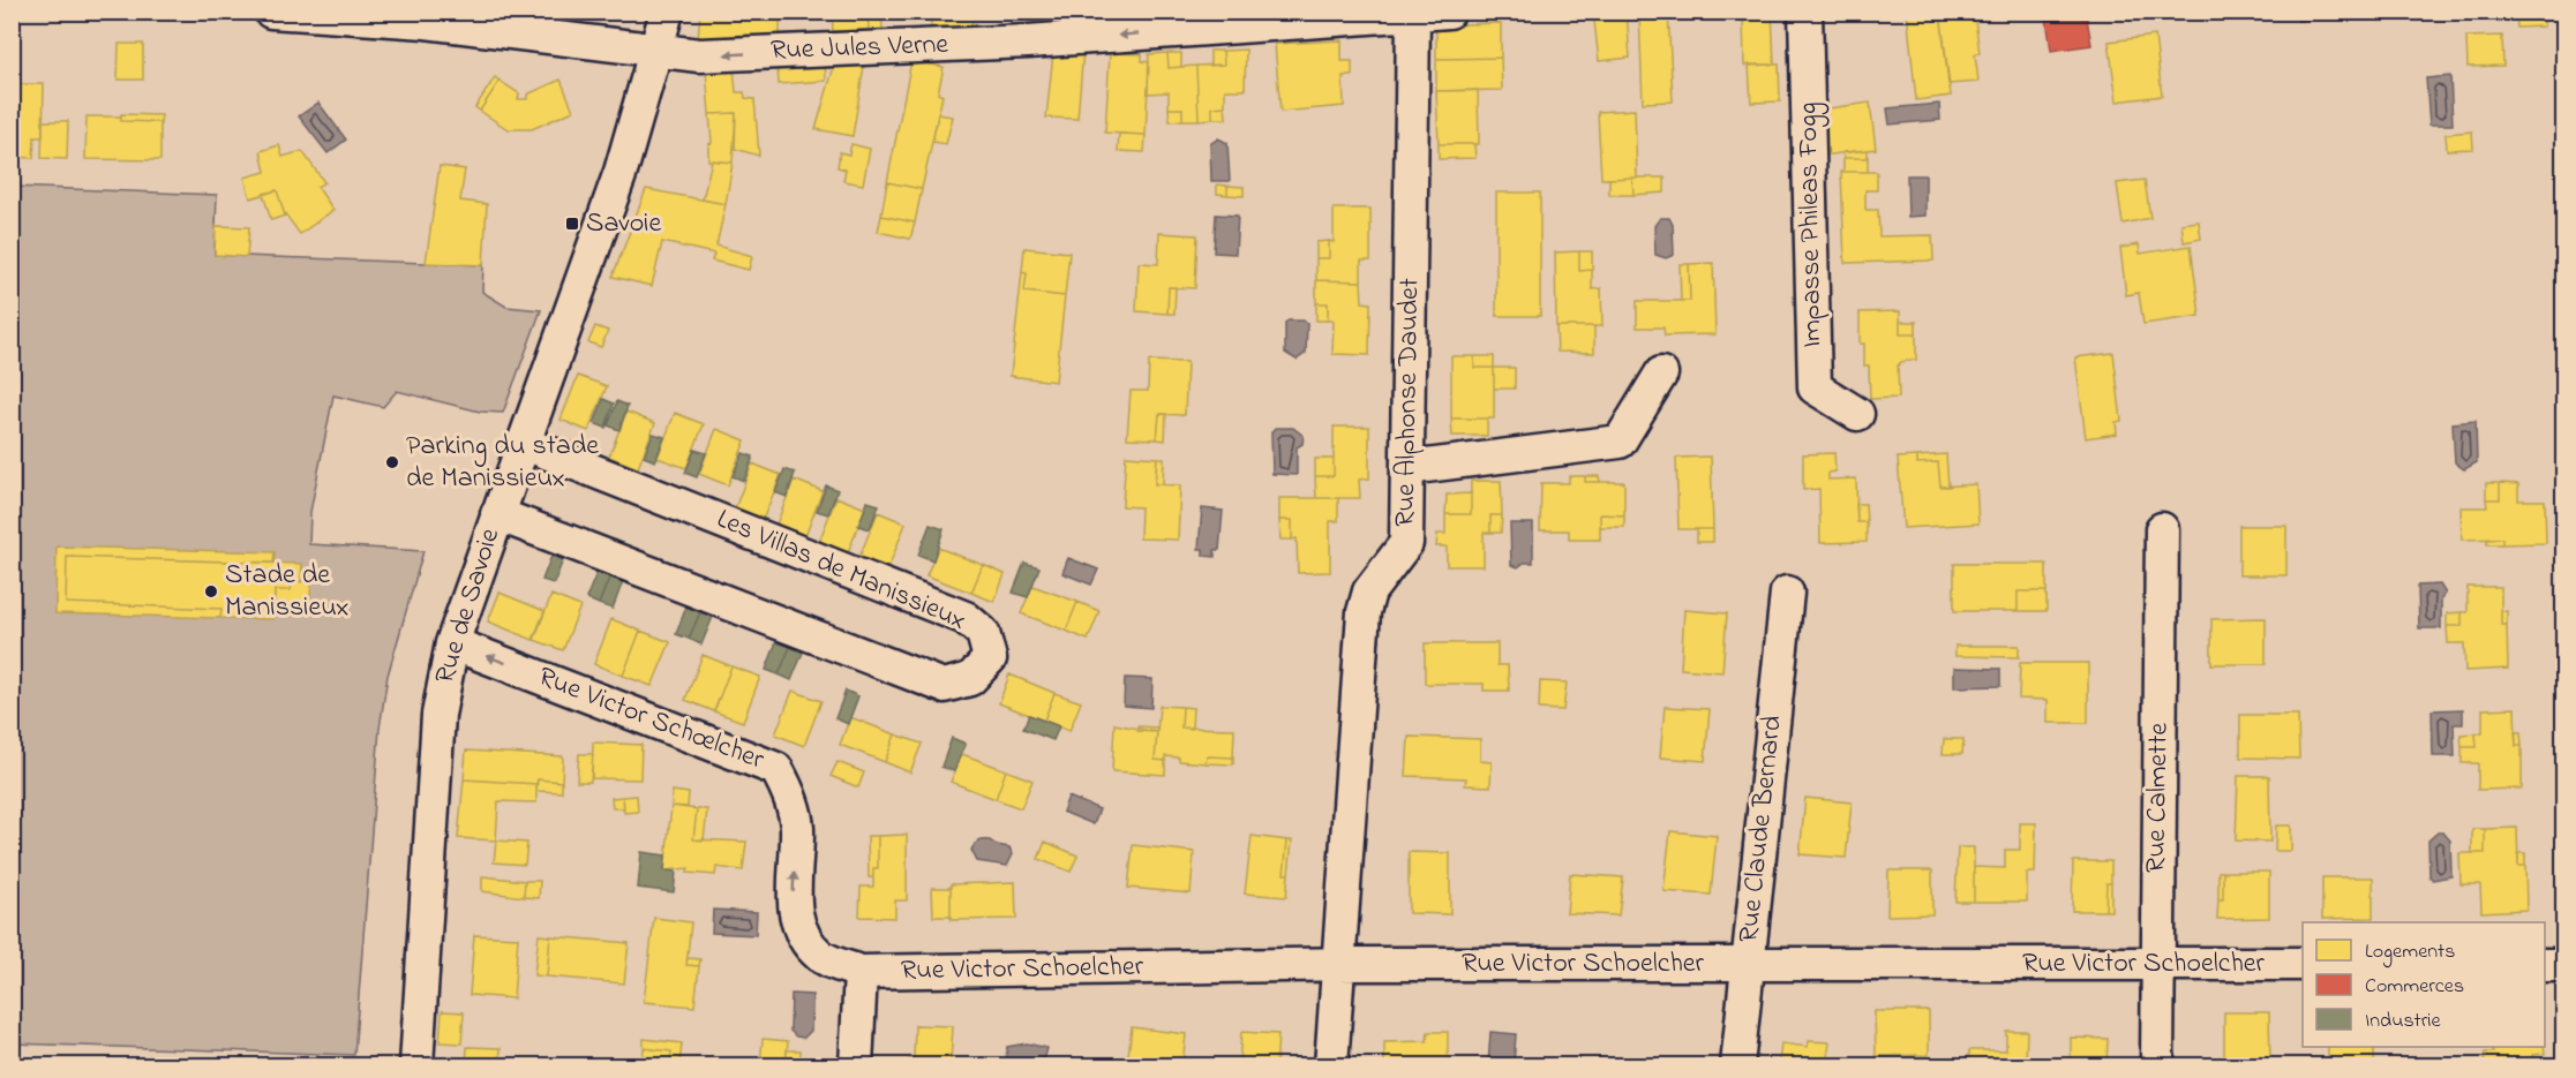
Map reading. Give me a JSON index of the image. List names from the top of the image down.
{
  "streets": {
    "street": [
      "Rue Jules Verne",
      "Impasse Phileas Fogg",
      "Rue Alphonse Daudet",
      "Les Villas de Manissieux",
      "Rue de Savoie",
      "Rue Victor Schœlcher",
      "Rue Calmette",
      "Rue Claude Bernard",
      "Rue Victor Schoelcher"
    ]
  },
  "crossings": [
    ["Rue Jules Verne", "Rue Alphonse Daudet"],
    ["Rue Jules Verne", "Rue de Savoie"],
    ["Rue Alphonse Daudet", "Rue Victor Schoelcher"],
    ["Les Villas de Manissieux", "Rue de Savoie"],
    ["Rue de Savoie", "Rue Victor Schœlcher"],
    ["Rue Victor Schœlcher", "Rue Victor Schoelcher"],
    ["Rue Calmette", "Rue Victor Schoelcher"],
    ["Rue Claude Bernard", "Rue Victor Schoelcher"]
  ],
  "one_way": ["Rue Jules Verne", "Rue Victor Schœlcher"],
  "places": {
    "transit": ["Savoie"],
    "other": ["Parking du stade de Manissieux", "Stade de Manissieux"]
  },
  "legend": ["Logements", "Commerces", "Industrie"]
}
